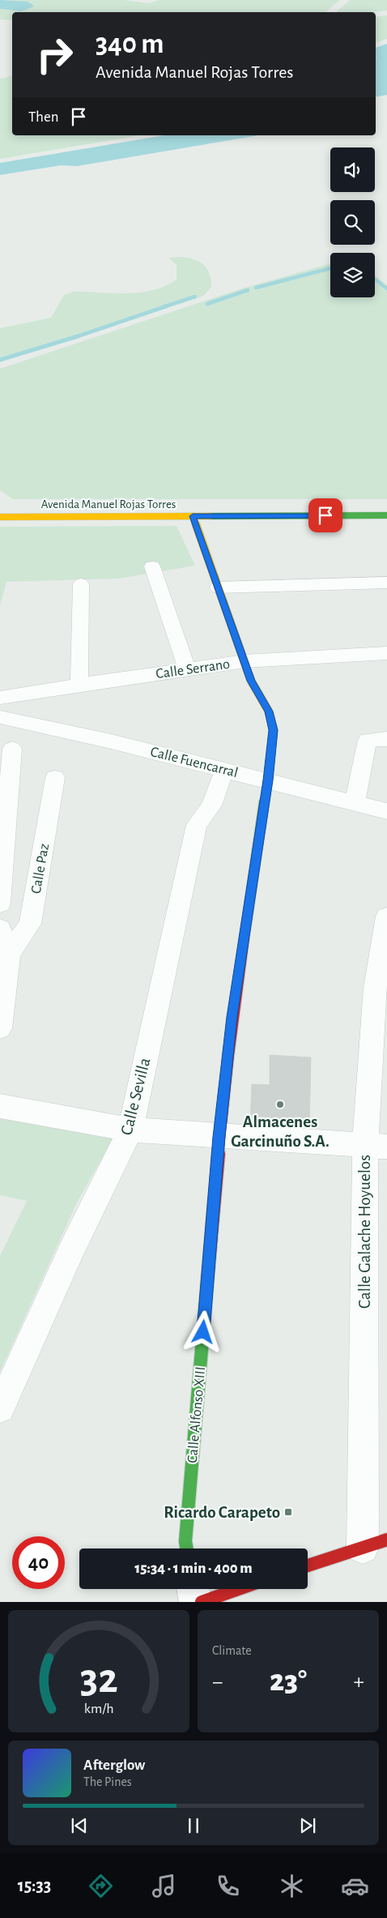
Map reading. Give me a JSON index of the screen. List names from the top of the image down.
{
  "streets": {
    "street": [
      "Avenida Manuel Rojas Torres",
      "Calle Serrano",
      "Calle Fuencarral",
      "Calle Paz",
      "Calle Sevilla",
      "Calle Galache Hoyuelos",
      "Calle Alfonso XIII"
    ]
  },
  "crossings": [
    ["Avenida Manuel Rojas Torres", "Calle Alfonso XIII"],
    ["Calle Serrano", "Calle Alfonso XIII"],
    ["Calle Fuencarral", "Calle Sevilla"],
    ["Calle Fuencarral", "Calle Alfonso XIII"]
  ],
  "places": {
    "other": ["Almacenes Garcinuño S.A."],
    "transit": ["Ricardo Carapeto"]
  },
  "page": {
    "turn": ["340 m", "Avenida Manuel Rojas Torres"],
    "then": "Then",
    "limit": "40",
    "trip": "15:34 · 1 min · 400 m",
    "tile": "Climate",
    "heat": ["−", "23°", "+"],
    "song": ["Afterglow", "The Pines"],
    "tabs": "15:33",
    "gauge": ["32", "km/h"]
  }
}
